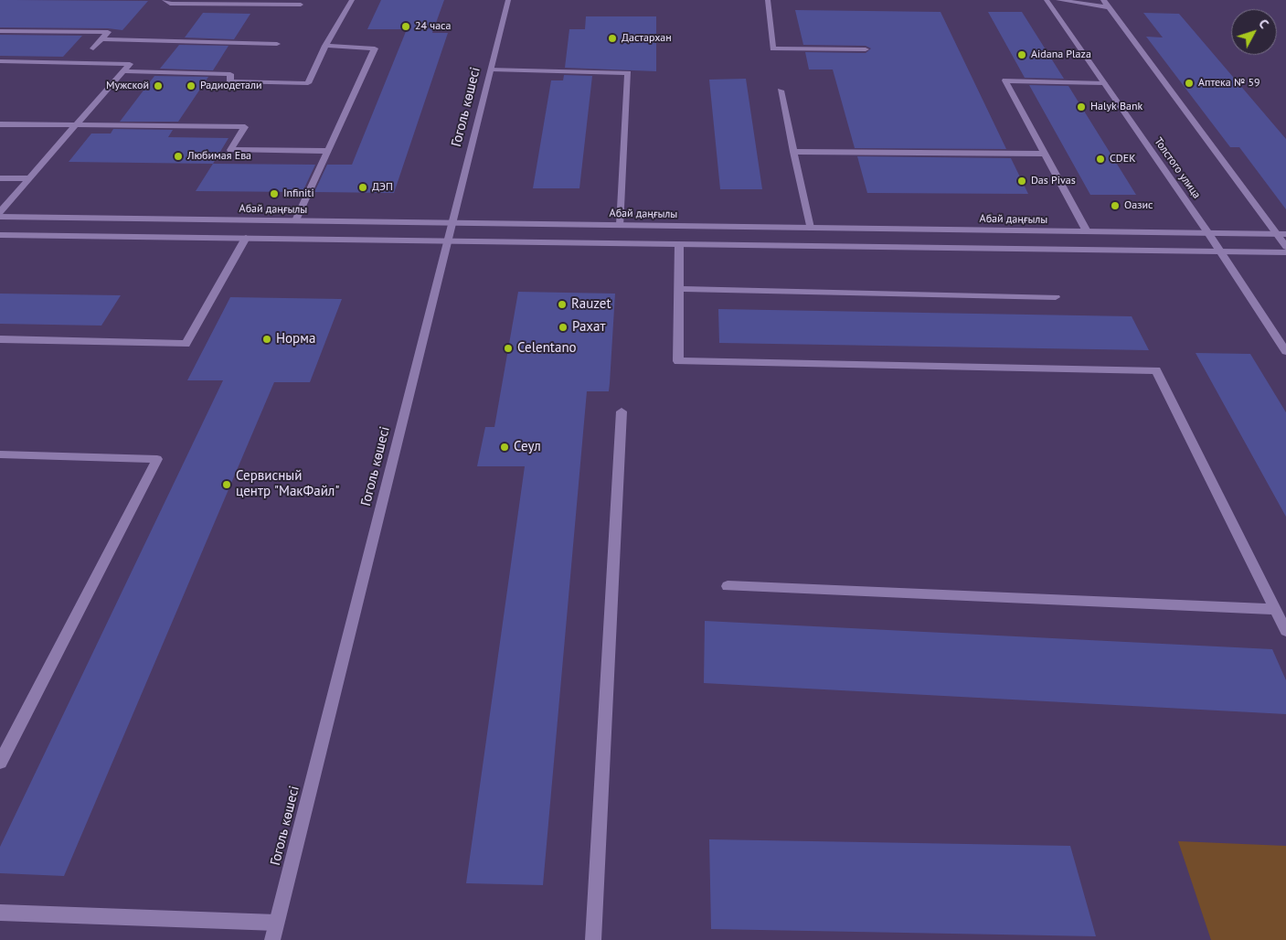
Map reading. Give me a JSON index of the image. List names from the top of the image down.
{
  "streets": {
    "street": ["Гоголь көшесі", "Толстого улица", "Абай даңғылы"]
  },
  "crossings": [
    ["Гоголь көшесі", "Абай даңғылы"],
    ["Толстого улица", "Абай даңғылы"]
  ],
  "places": [
    "24 часа",
    "Дастархан",
    "Aidana Plaza",
    "Аптека № 59",
    "Мужской",
    "Радиодетали",
    "Halyk Bank",
    "Любимая Ева",
    "CDEK",
    "Das Pivas",
    "ДЭП",
    "Infiniti",
    "Оазис",
    "Rauzet",
    "Рахат",
    "Норма",
    "Celentano",
    "Сеул",
    "Сервисный центр \"МакФайл\""
  ],
  "north": "top right"
}
